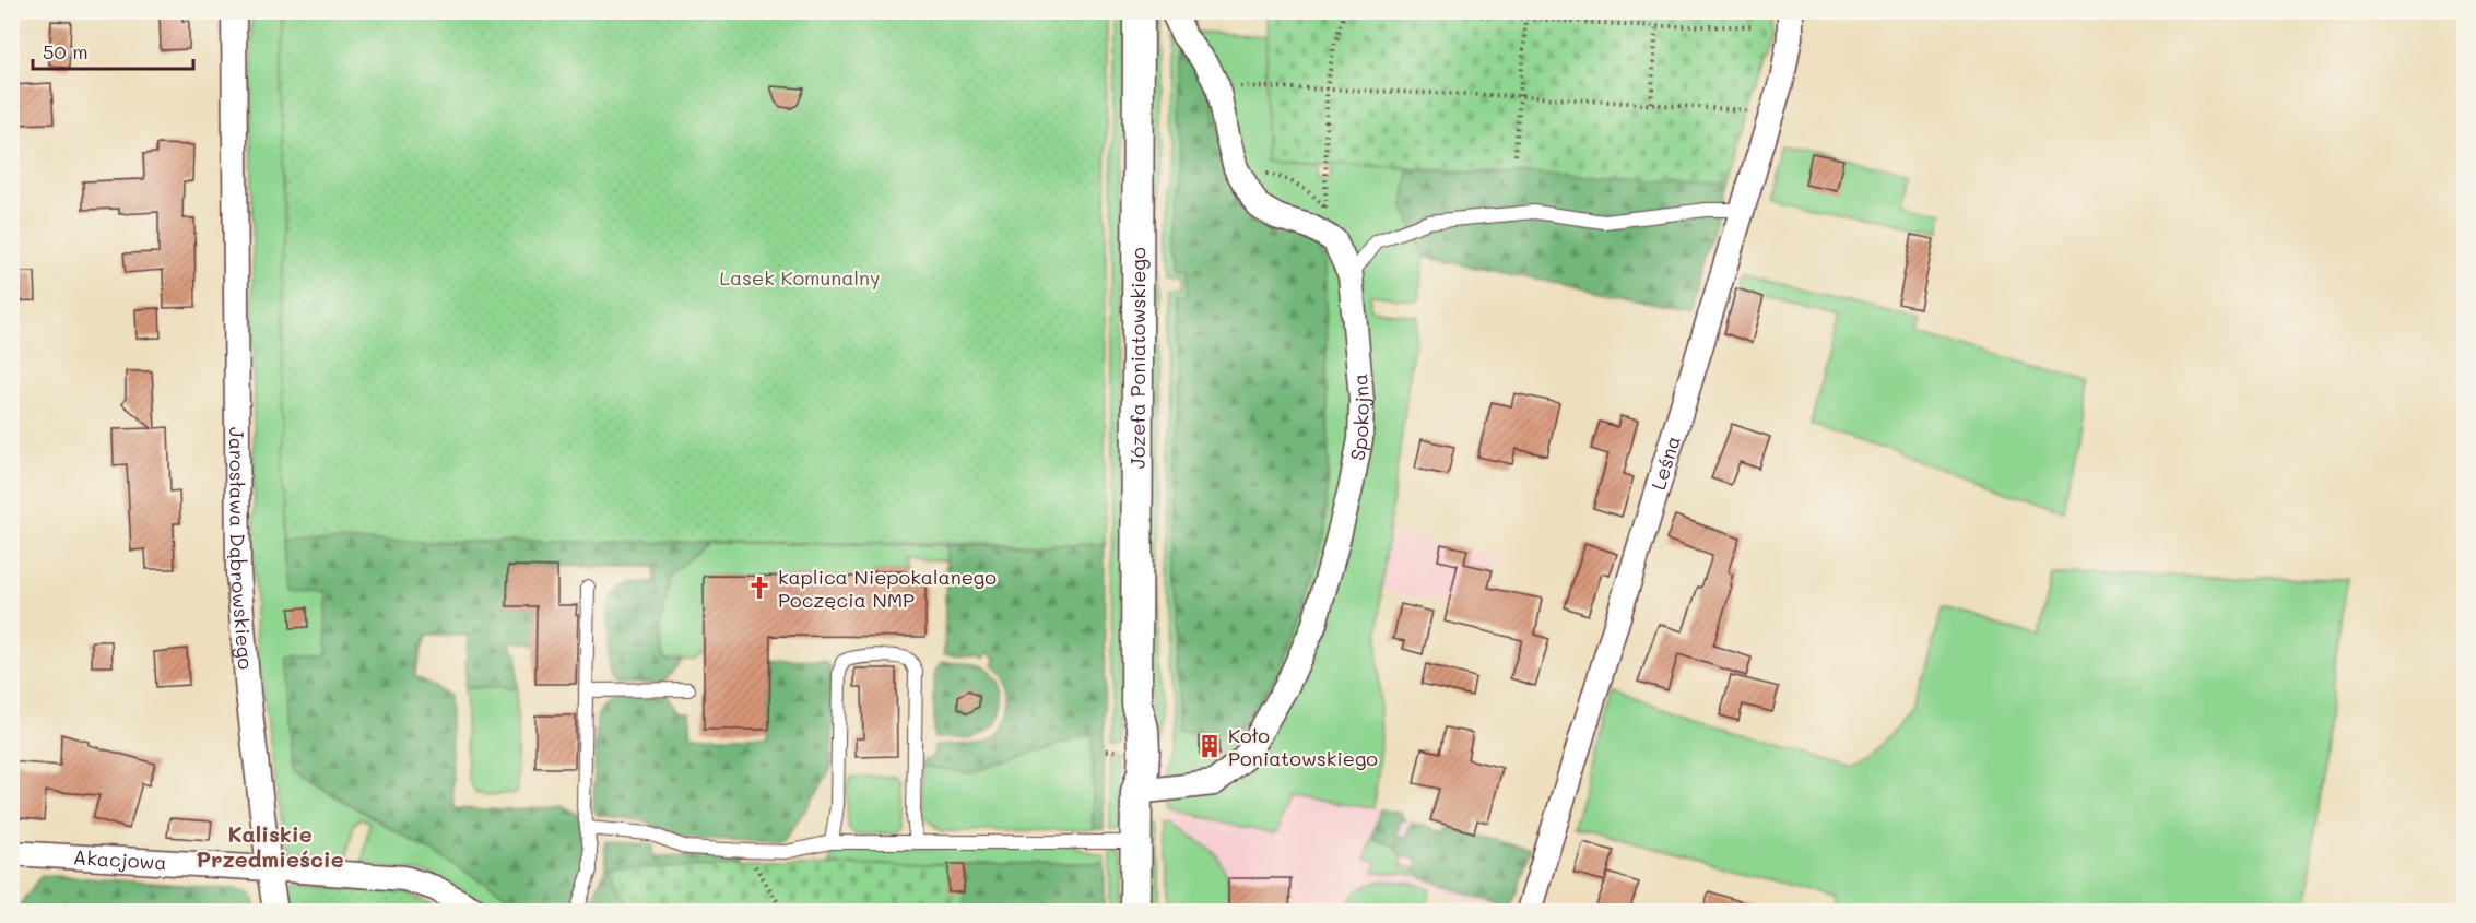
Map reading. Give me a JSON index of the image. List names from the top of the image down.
{
  "streets": {
    "street": [
      "Józefa Poniatowskiego",
      "Spokojna",
      "Leśna",
      "Jarosława Dąbrowskiego",
      "Akacjowa"
    ]
  },
  "crossings": [
    ["Józefa Poniatowskiego", "Spokojna"],
    ["Jarosława Dąbrowskiego", "Akacjowa"]
  ],
  "districts": ["Kaliskie Przedmieście"],
  "parks": ["Lasek Komunalny"],
  "places": {
    "church": ["kaplica Niepokalanego Poczęcia NMP"],
    "building": ["Koło Poniatowskiego"]
  },
  "scale_bar": "50 m"
}
